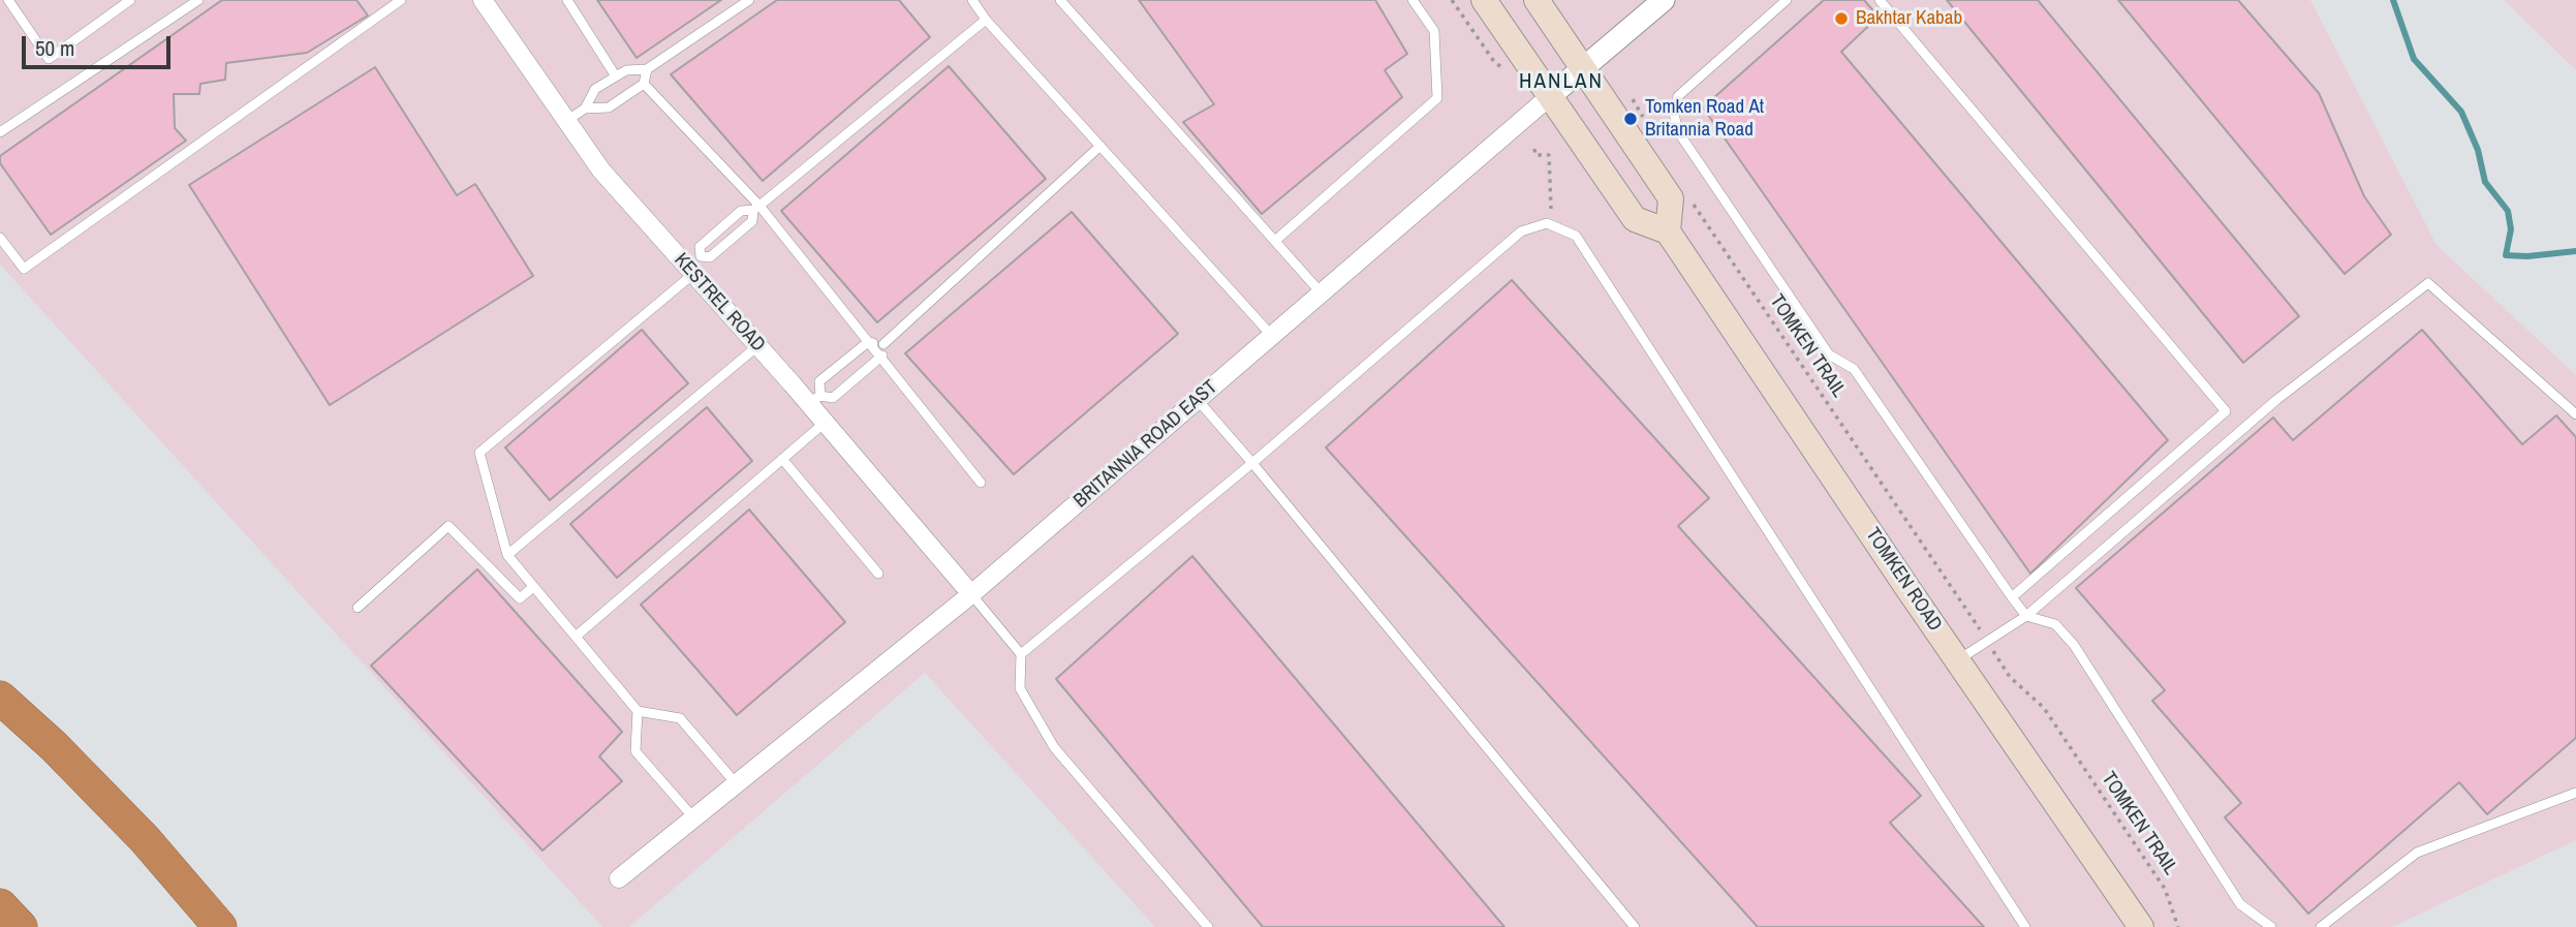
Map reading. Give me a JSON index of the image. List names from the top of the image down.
{
  "streets": {
    "main road": ["TOMKEN ROAD"],
    "street": ["KESTREL ROAD", "BRITANNIA ROAD EAST"],
    "path": ["TOMKEN TRAIL"]
  },
  "crossings": [
    ["KESTREL ROAD", "BRITANNIA ROAD EAST"]
  ],
  "districts": ["HANLAN"],
  "places": ["Bakhtar Kabab", "Tomken Road At Britannia Road"],
  "scale_bar": "50 m"
}
